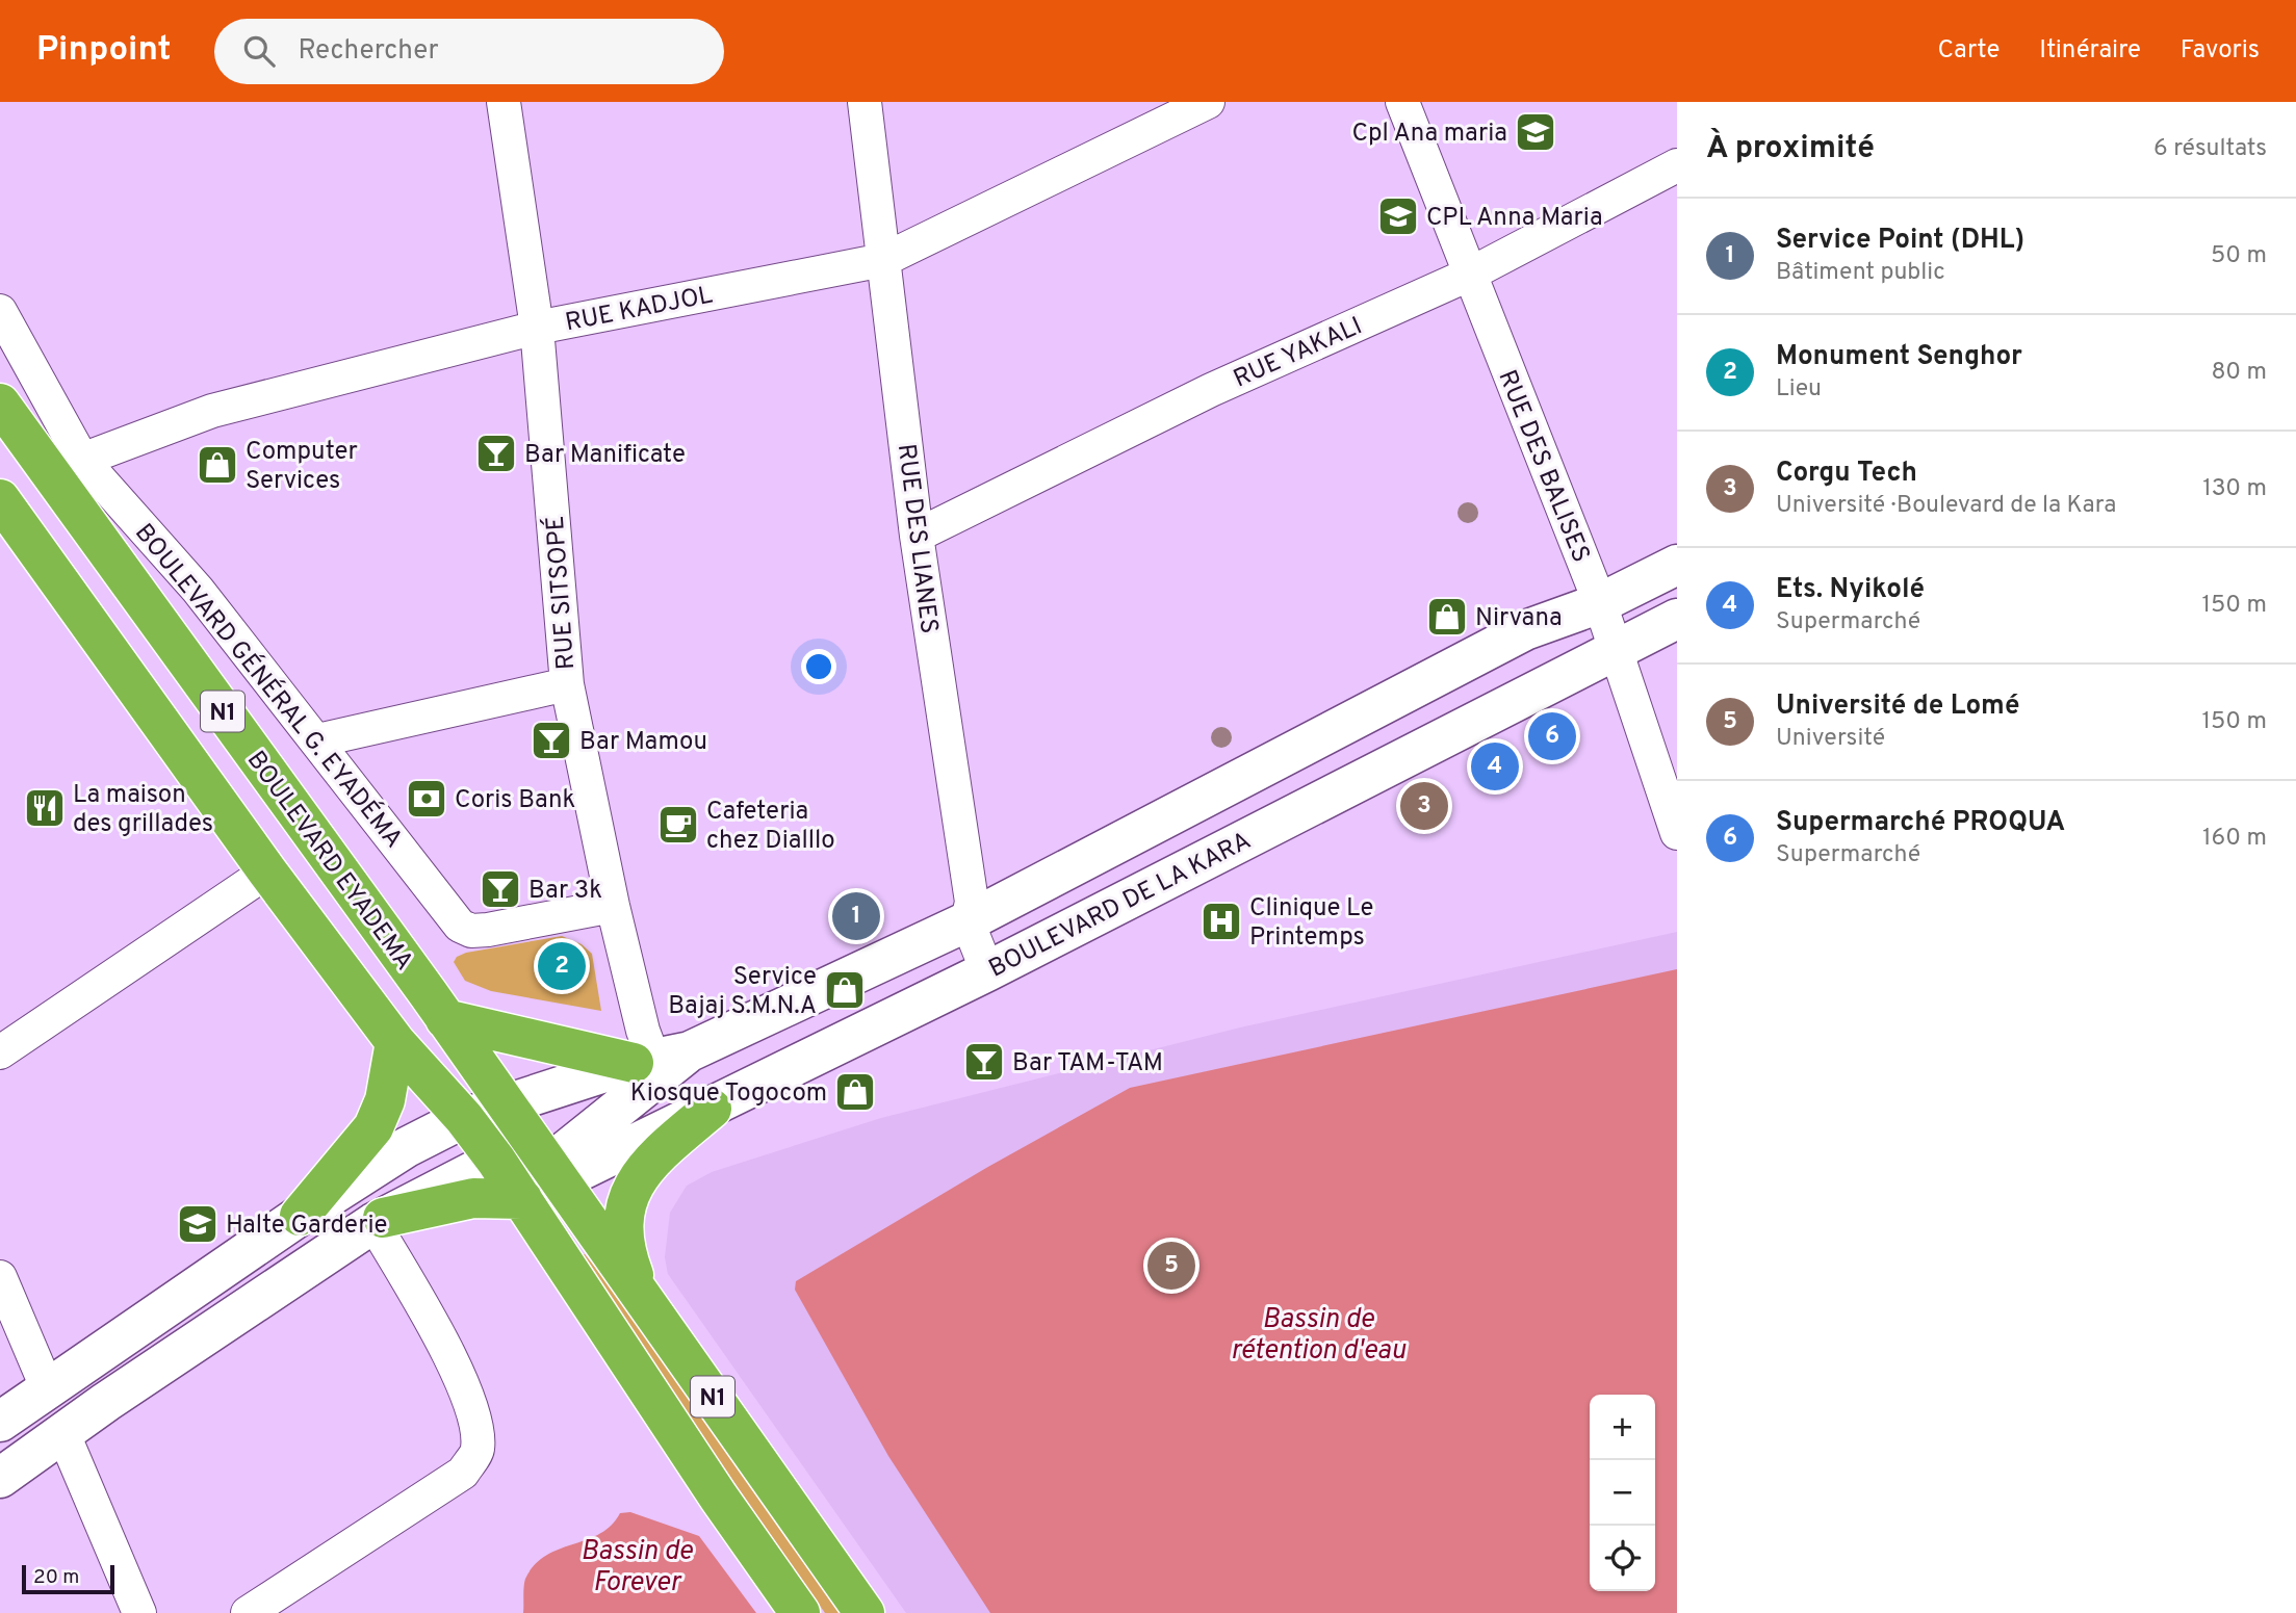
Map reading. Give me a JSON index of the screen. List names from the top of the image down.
{
  "streets": {
    "highway": ["N1", "BOULEVARD EYADEMA"],
    "main road": ["BOULEVARD DE LA KARA"],
    "street": [
      "RUE KADJOL",
      "RUE YAKALI",
      "RUE DES BALISES",
      "RUE DES LIANES",
      "RUE SITSOPÉ",
      "BOULEVARD GÉNÉRAL G. EYADÉMA"
    ]
  },
  "crossings": [
    ["RUE KADJOL", "RUE DES LIANES"],
    ["RUE KADJOL", "RUE SITSOPÉ"],
    ["RUE KADJOL", "BOULEVARD GÉNÉRAL G. EYADÉMA"],
    ["RUE KADJOL", "BOULEVARD EYADEMA"],
    ["RUE YAKALI", "RUE DES BALISES"],
    ["RUE YAKALI", "RUE DES LIANES"],
    ["RUE DES BALISES", "BOULEVARD DE LA KARA"],
    ["RUE DES LIANES", "BOULEVARD DE LA KARA"],
    ["RUE SITSOPÉ", "BOULEVARD GÉNÉRAL G. EYADÉMA"],
    ["RUE SITSOPÉ", "BOULEVARD DE LA KARA"],
    ["BOULEVARD GÉNÉRAL G. EYADÉMA", "BOULEVARD EYADEMA"],
    ["N1", "BOULEVARD DE LA KARA"],
    ["BOULEVARD EYADEMA", "BOULEVARD DE LA KARA"]
  ],
  "water": ["Bassin de rétention d'eau", "Bassin de Forever"],
  "places": {
    "school or university": ["Cpl Ana maria", "CPL Anna Maria", "Halte Garderie"],
    "bar": [
      "Bar Manificate",
      "Bar Mamou",
      "Bar 3k",
      "Bar TAM-TAM"
    ],
    "shop": [
      "Computer Services",
      "Nirvana",
      "Service Bajaj S.M.N.A",
      "Kiosque Togocom"
    ],
    "bank": ["Coris Bank"],
    "restaurant": ["La maison des grillades"],
    "cafe": ["Cafeteria chez Dialllo"],
    "hospital": ["Clinique Le Printemps"]
  },
  "scale_bar": "20 m",
  "page": {
    "header": "Pinpoint",
    "search": "Rechercher",
    "nav": ["Carte", "Itinéraire", "Favoris"],
    "heading": ["À proximité", "6 résultats"],
    "list": [
      {
        "mark": "1",
        "name": "Service Point (DHL)",
        "note": "Bâtiment public",
        "value": "50 m"
      },
      {
        "mark": "2",
        "name": "Monument Senghor",
        "note": "Lieu",
        "value": "80 m"
      },
      {
        "mark": "3",
        "name": "Corgu Tech",
        "note": "Université · Boulevard de la Kara",
        "value": "130 m"
      },
      {
        "mark": "4",
        "name": "Ets. Nyikolé",
        "note": "Supermarché",
        "value": "150 m"
      },
      {
        "mark": "5",
        "name": "Université de Lomé",
        "note": "Université",
        "value": "150 m"
      },
      {
        "mark": "6",
        "name": "Supermarché PROQUA",
        "note": "Supermarché",
        "value": "160 m"
      }
    ],
    "pins": [
      "6",
      "4",
      "3",
      "1",
      "2",
      "5"
    ],
    "map_buttons": ["+", "−"],
    "scale": "20 m"
  }
}
